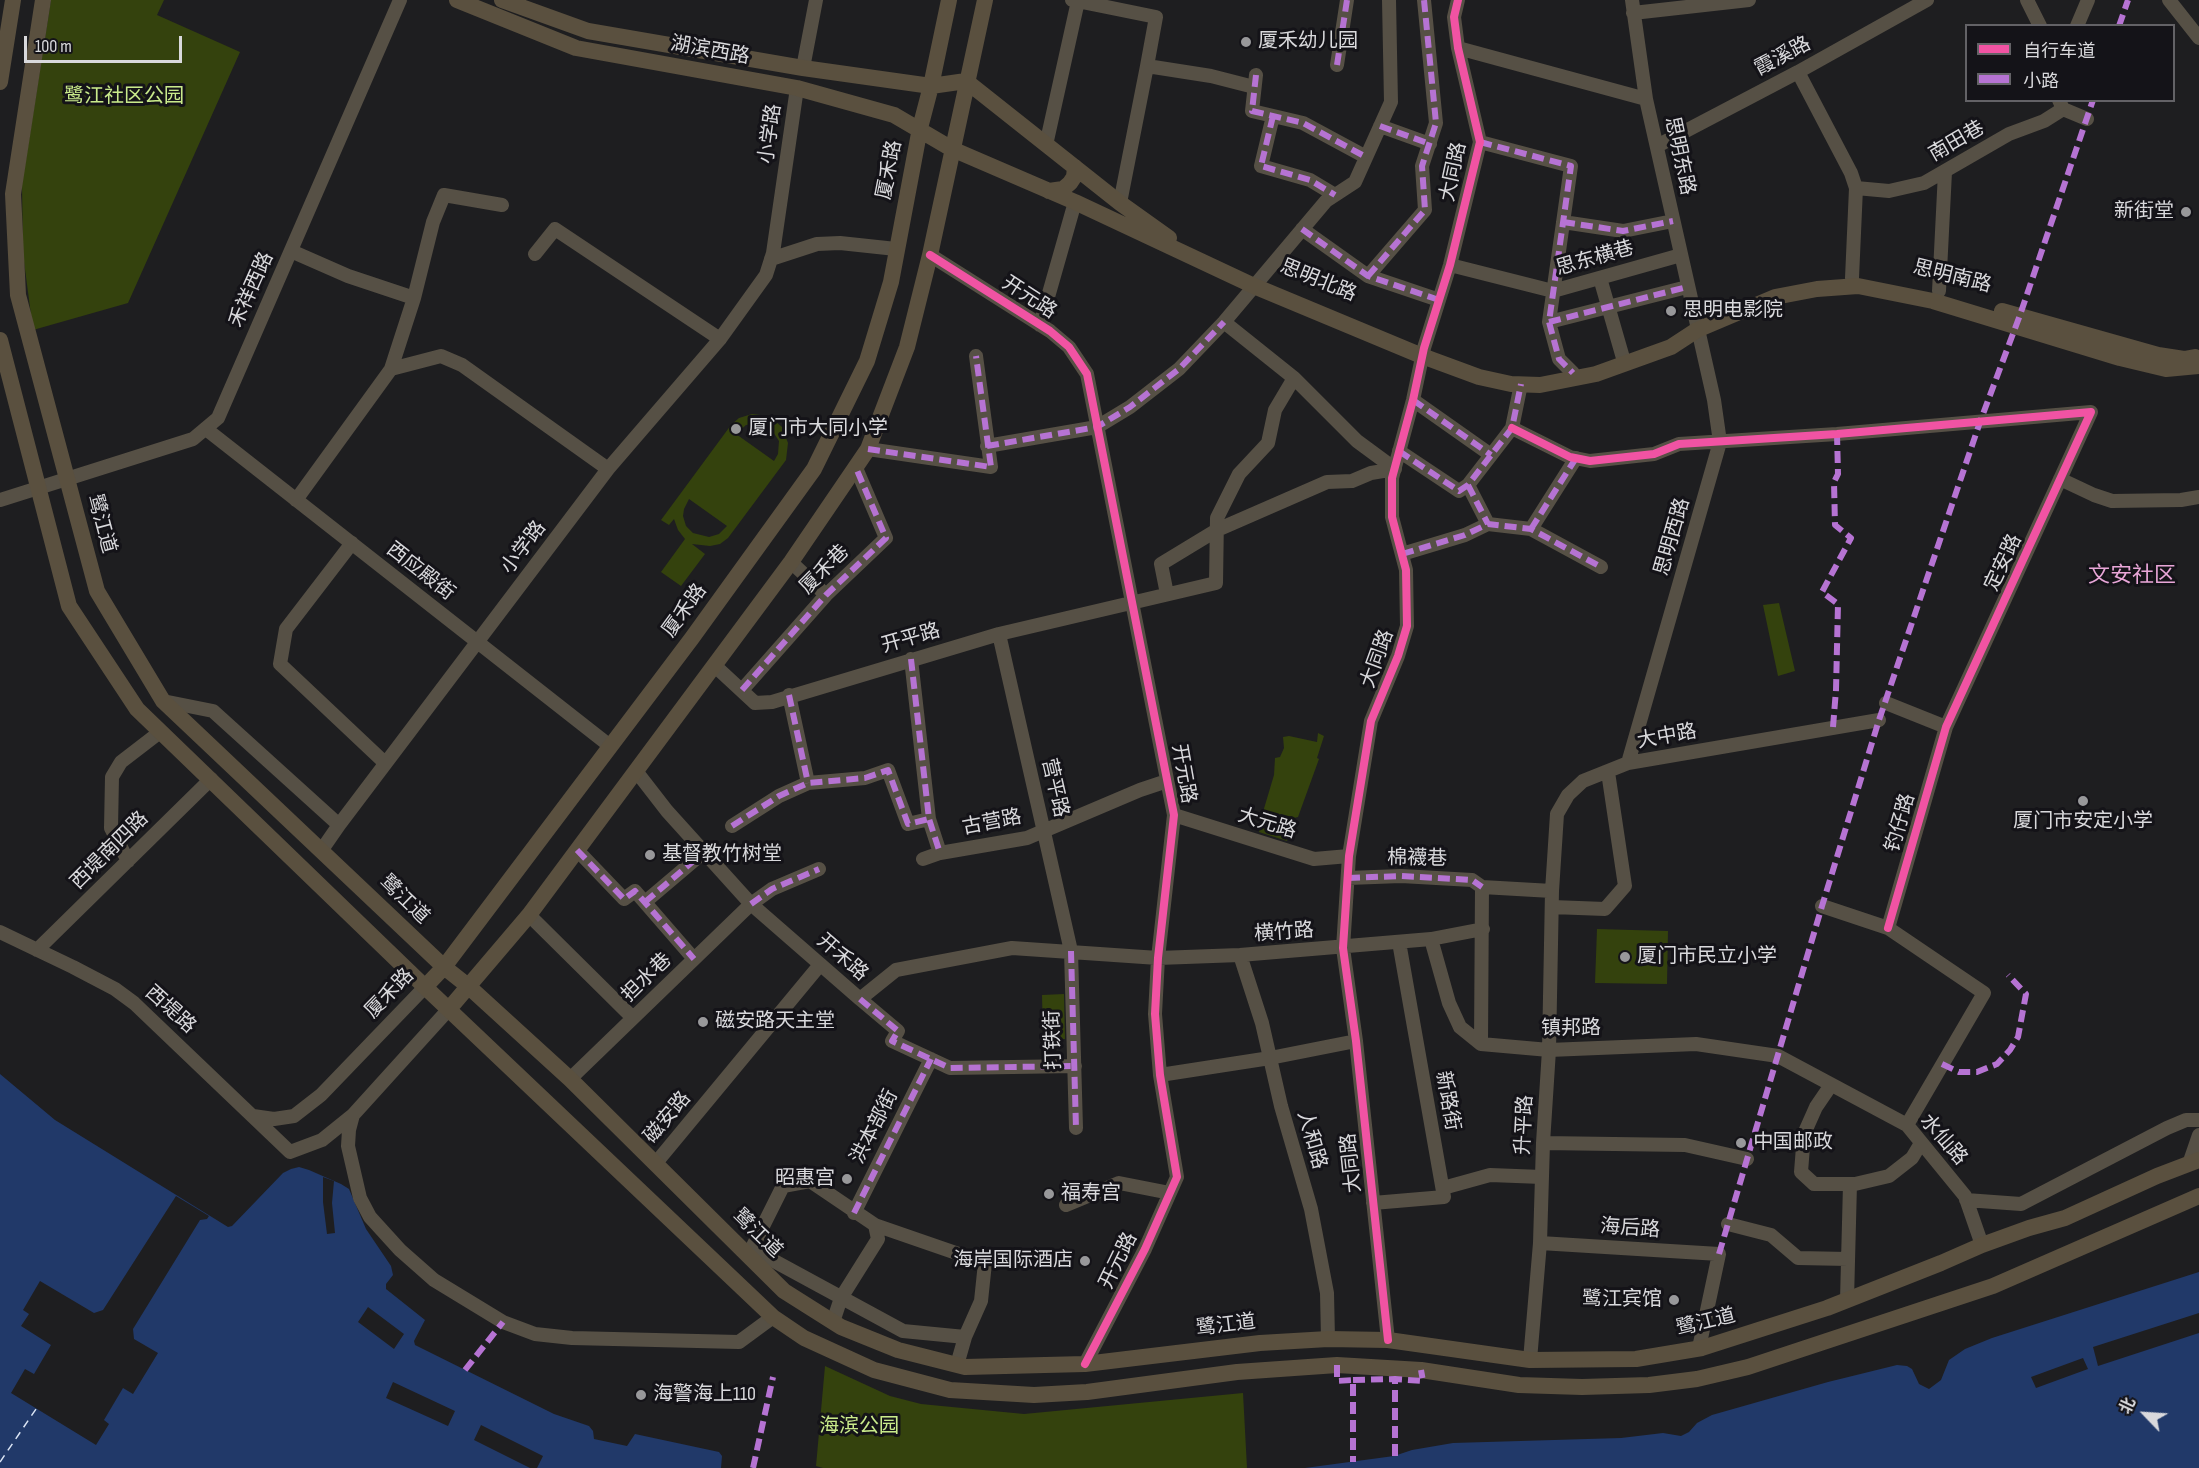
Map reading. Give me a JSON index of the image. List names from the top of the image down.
{
  "streets": {
    "main road": [
      "湖滨西路",
      "厦禾路",
      "思明南路",
      "思明北路",
      "鹭江道"
    ],
    "street": [
      "霞溪路",
      "小学路",
      "南田巷",
      "思明东路",
      "大同路",
      "思东横巷",
      "禾祥西路",
      "开元路",
      "思明西路",
      "定安路",
      "厦禾巷",
      "西应殿街",
      "开平路",
      "大中路",
      "营平路",
      "古营路",
      "钓仔路",
      "大元路",
      "西堤南四路",
      "棉襪巷",
      "横竹路",
      "开禾路",
      "担水巷",
      "西堤路",
      "镇邦路",
      "打铁街",
      "新路街",
      "磁安路",
      "升平路",
      "洪本部街",
      "人和路",
      "水仙路",
      "海后路"
    ]
  },
  "crossings": [
    ["湖滨西路", "小学路"],
    ["湖滨西路", "厦禾路"],
    ["湖滨西路", "思明北路"],
    ["霞溪路", "思明东路"],
    ["小学路", "鹭江道"],
    ["小学路", "西应殿街"],
    ["思明东路", "思东横巷"],
    ["思明东路", "思明南路"],
    ["思明东路", "思明北路"],
    ["思明东路", "思明西路"],
    ["厦禾路", "鹭江道"],
    ["厦禾路", "西应殿街"],
    ["厦禾路", "西堤路"],
    ["大同路", "思东横巷"],
    ["大同路", "思明北路"],
    ["大同路", "鹭江道"],
    ["大同路", "大元路"],
    ["大同路", "棉襪巷"],
    ["大同路", "横竹路"],
    ["思明南路", "思明北路"],
    ["思明南路", "思明西路"],
    ["思明北路", "思明西路"],
    ["禾祥西路", "鹭江道"],
    ["禾祥西路", "西应殿街"],
    ["开元路", "鹭江道"],
    ["开元路", "开平路"],
    ["开元路", "古营路"],
    ["开元路", "大元路"],
    ["开元路", "横竹路"],
    ["开元路", "开禾路"],
    ["鹭江道", "担水巷"],
    ["鹭江道", "磁安路"],
    ["鹭江道", "升平路"],
    ["鹭江道", "人和路"],
    ["鹭江道", "水仙路"],
    ["鹭江道", "海后路"],
    ["思明西路", "定安路"],
    ["思明西路", "大中路"],
    ["定安路", "钓仔路"],
    ["厦禾巷", "开平路"],
    ["开平路", "营平路"],
    ["大中路", "棉襪巷"],
    ["大中路", "升平路"],
    ["营平路", "古营路"],
    ["营平路", "开禾路"],
    ["营平路", "打铁街"],
    ["西堤南四路", "西堤路"],
    ["棉襪巷", "升平路"],
    ["横竹路", "开禾路"],
    ["横竹路", "新路街"],
    ["横竹路", "人和路"],
    ["开禾路", "担水巷"],
    ["开禾路", "打铁街"],
    ["开禾路", "磁安路"],
    ["镇邦路", "升平路"],
    ["镇邦路", "水仙路"],
    ["升平路", "海后路"]
  ],
  "districts": ["文安社区"],
  "parks": ["鹭江社区公园", "海滨公园"],
  "places": [
    "厦禾幼儿园",
    "新街堂",
    "思明电影院",
    "厦门市大同小学",
    "厦门市安定小学",
    "基督教竹树堂",
    "厦门市民立小学",
    "磁安路天主堂",
    "中国邮政",
    "昭惠宫",
    "福寿宫",
    "海岸国际酒店",
    "鹭江宾馆",
    "海警海上110"
  ],
  "legend": ["自行车道", "小路"],
  "scale_bar": "100 m",
  "north": "top left"
}
